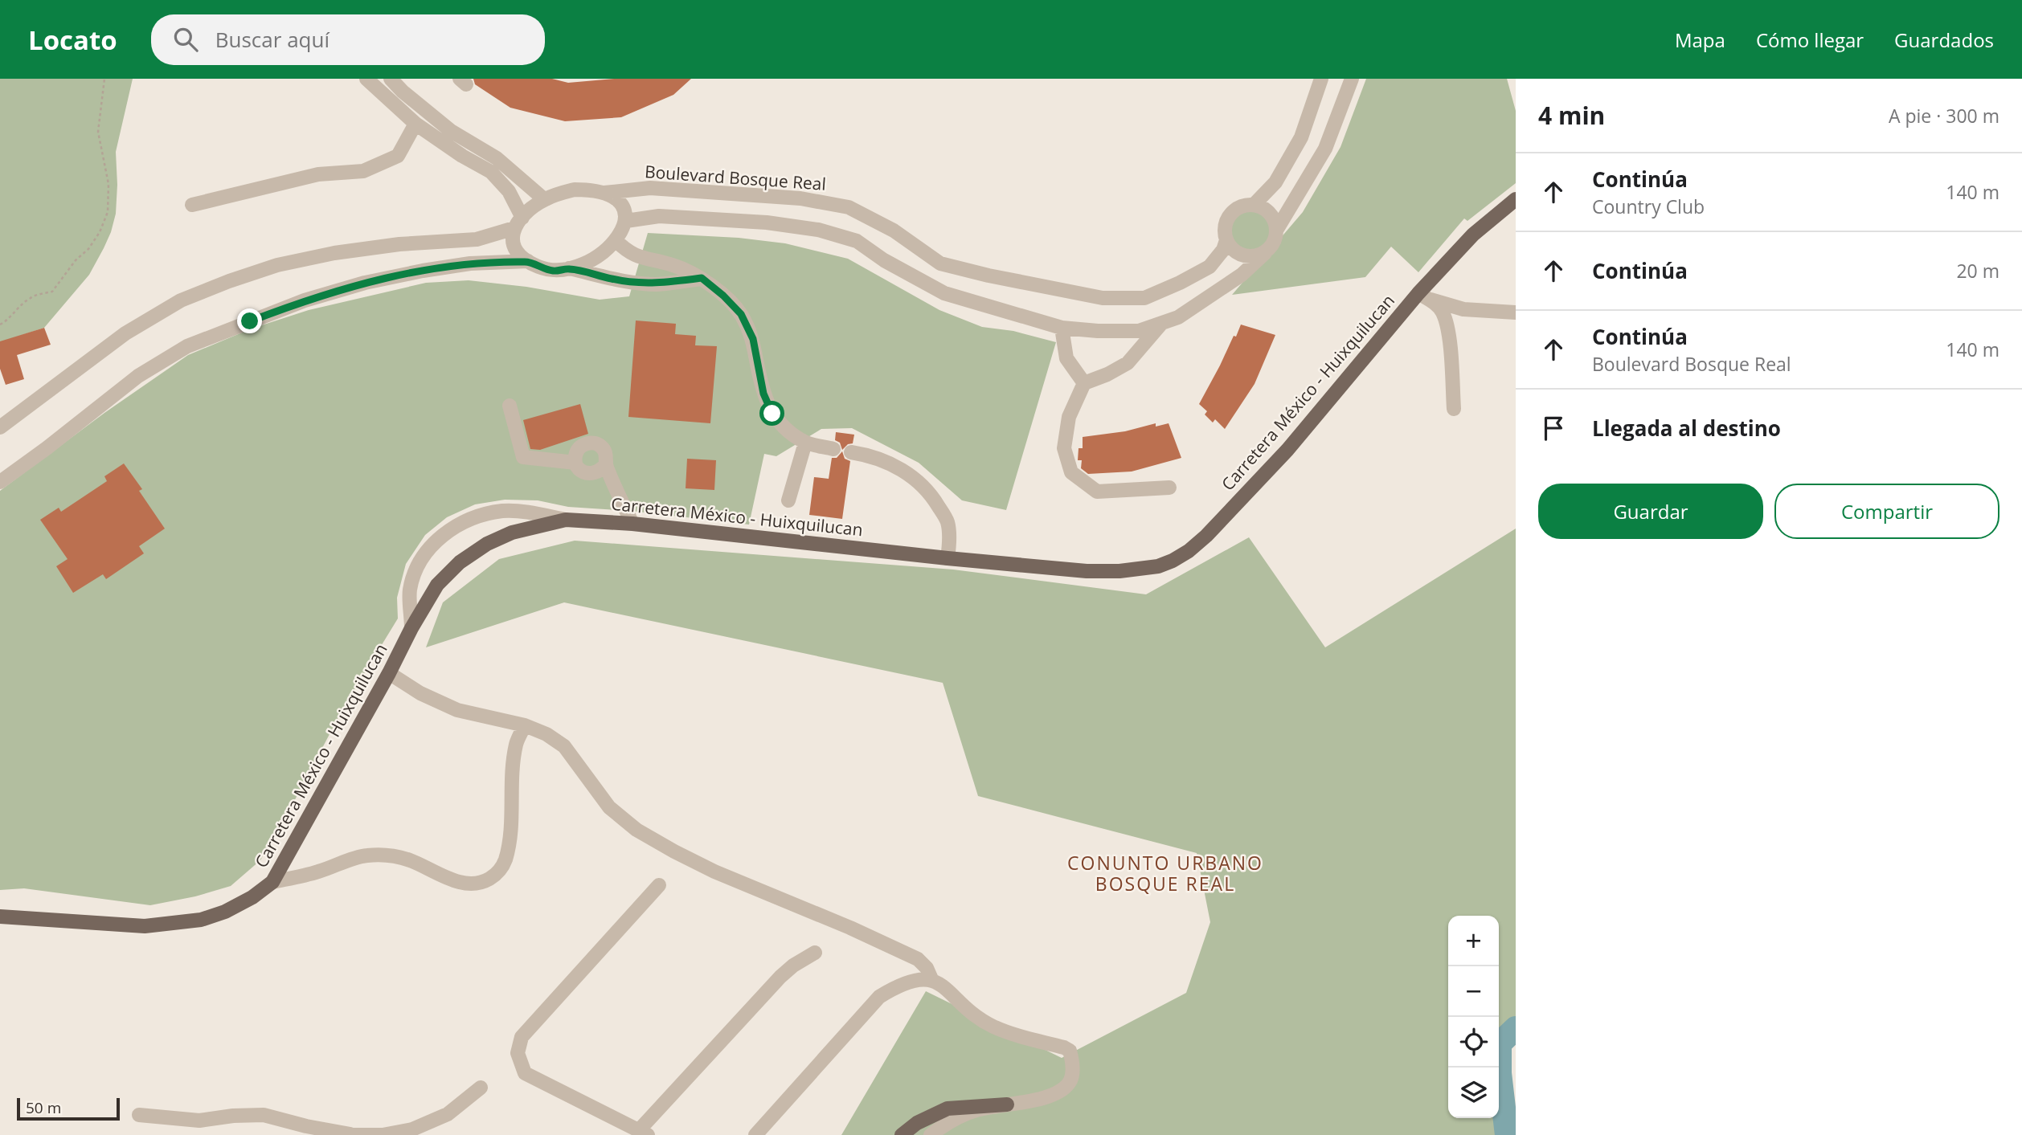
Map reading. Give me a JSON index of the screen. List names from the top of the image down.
{
  "streets": {
    "main road": ["Carretera México - Huixquilucan"],
    "street": ["Boulevard Bosque Real"]
  },
  "districts": ["CONUNTO URBANO BOSQUE REAL"],
  "scale_bar": "50 m",
  "page": {
    "header": "Locato",
    "search": "Buscar aquí",
    "nav": ["Mapa", "Cómo llegar", "Guardados"],
    "heading": ["4 min", "A pie · 300 m"],
    "list": [
      ["Continúa", "Country Club", "140 m"],
      ["Continúa", "20 m"],
      ["Continúa", "Boulevard Bosque Real", "140 m"],
      "Llegada al destino"
    ],
    "buttons": ["Guardar", "Compartir"],
    "map_buttons": ["+", "−"],
    "scale": "50 m"
  }
}
